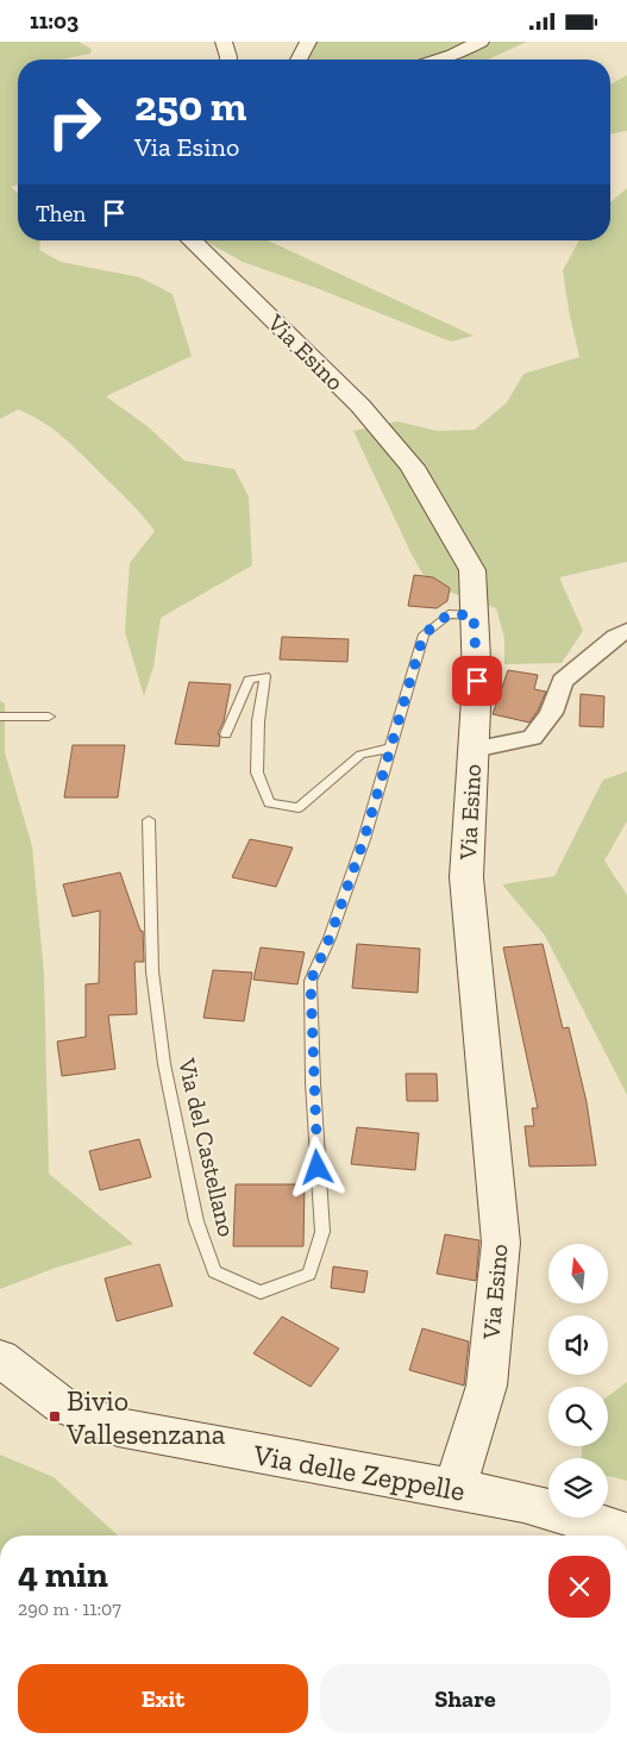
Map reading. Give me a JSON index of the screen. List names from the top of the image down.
{
  "streets": {
    "street": ["Via Esino", "Via delle Zeppelle"],
    "lane": ["Via del Castellano"]
  },
  "crossings": [
    ["Via Esino", "Via del Castellano"],
    ["Via Esino", "Via delle Zeppelle"]
  ],
  "places": {
    "transit": ["Bivio Vallesenzana"]
  },
  "north": "top",
  "page": {
    "status": "11:03",
    "turn": ["250 m", "Via Esino"],
    "then": "Then",
    "heading": ["4 min", "290 m · 11:07"],
    "buttons": ["Exit", "Share"]
  }
}
